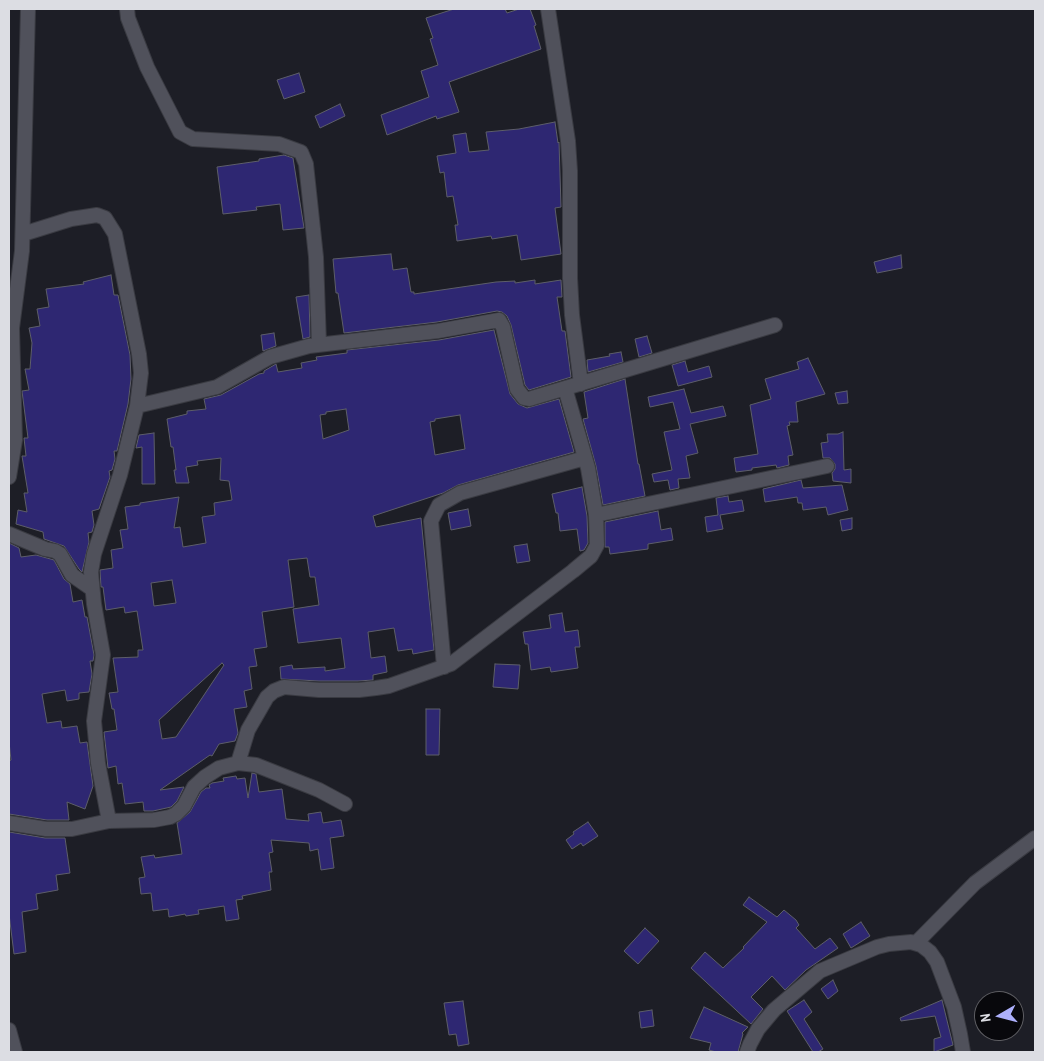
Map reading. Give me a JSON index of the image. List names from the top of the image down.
{
  "north": "left"
}
